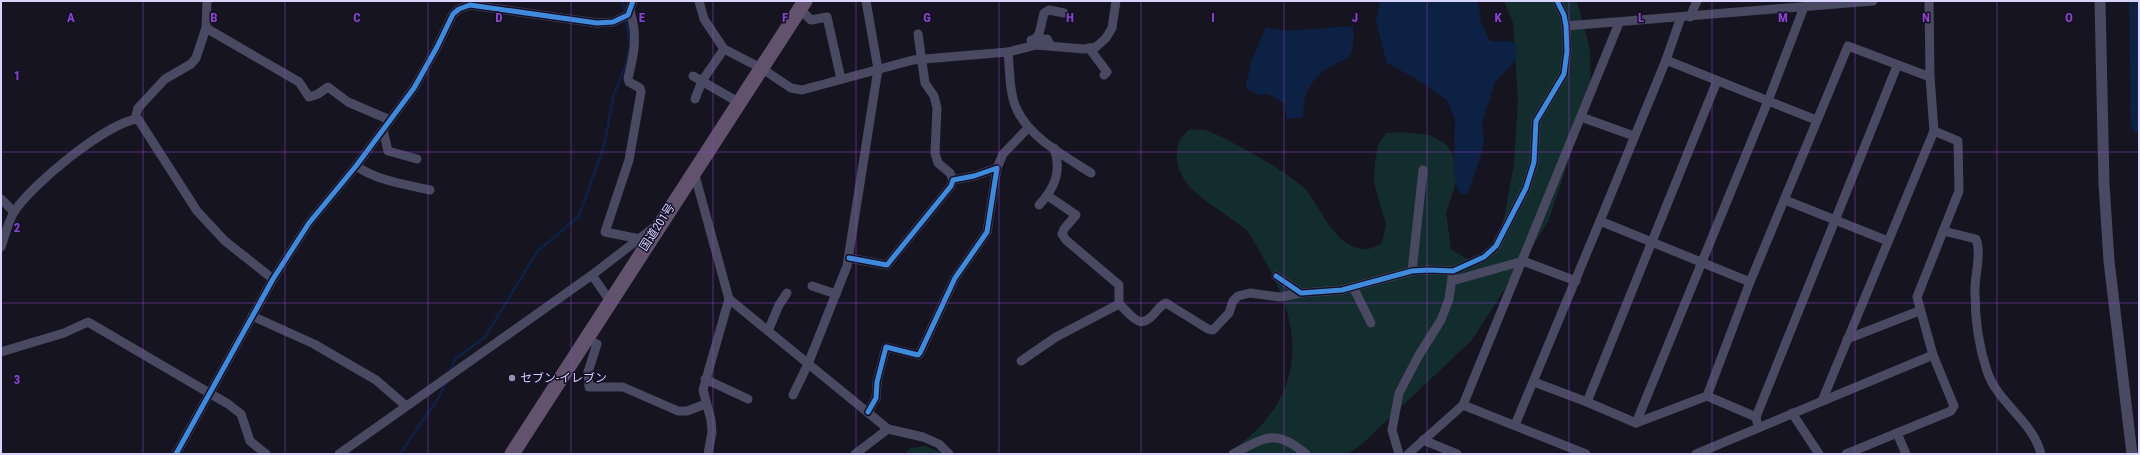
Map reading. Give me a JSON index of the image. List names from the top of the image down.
{
  "streets": {
    "highway": ["国道201号"]
  },
  "places": ["セブン-イレブン"],
  "grid": {
    "columns": [
      "A",
      "B",
      "C",
      "D",
      "E",
      "F",
      "G",
      "H",
      "I",
      "J",
      "K",
      "L",
      "M",
      "N",
      "O"
    ],
    "rows": ["1", "2", "3"]
  }
}
